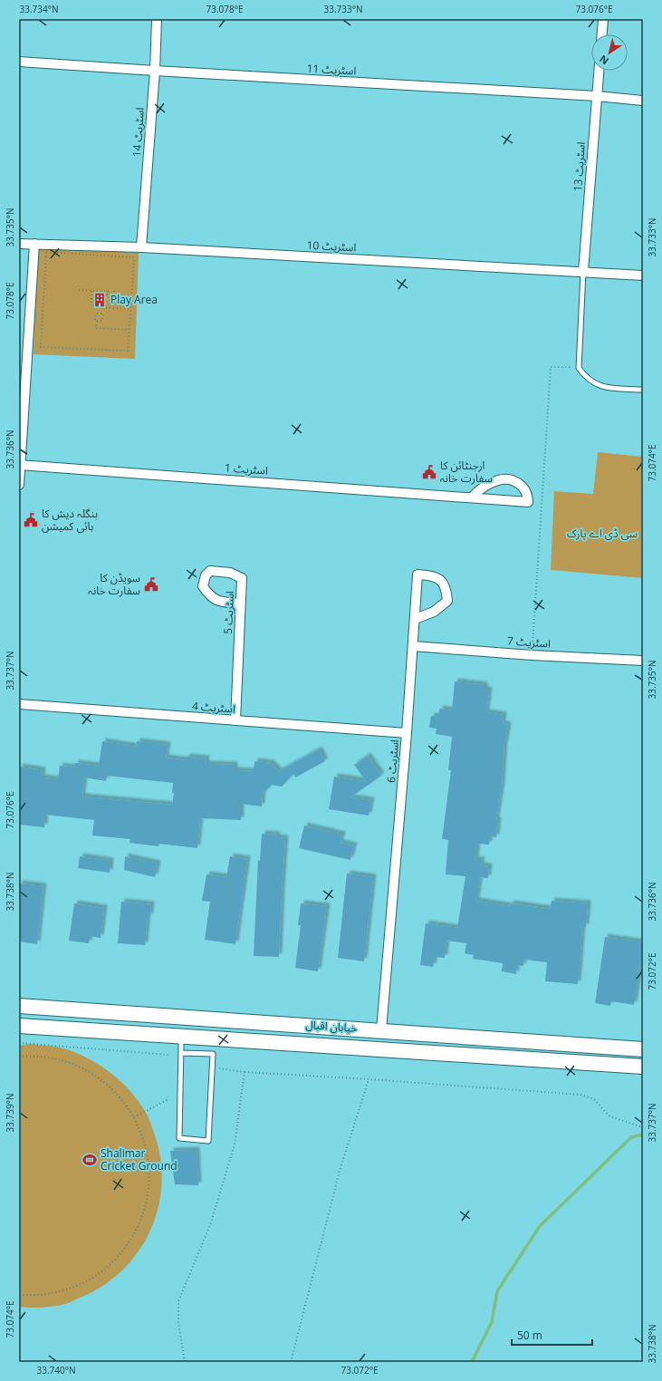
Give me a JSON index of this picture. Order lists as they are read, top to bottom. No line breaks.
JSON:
{"streets":{"main road":["خیابان اقبال"],"street":["اسٹریٹ 11","اسٹریٹ 14","اسٹریٹ 13","اسٹریٹ 10","اسٹریٹ 1","اسٹریٹ 5","اسٹریٹ 7","اسٹریٹ 4","اسٹریٹ 6"]},"crossings":[["اسٹریٹ 11","اسٹریٹ 14"],["اسٹریٹ 11","اسٹریٹ 13"],["اسٹریٹ 14","اسٹریٹ 10"],["اسٹریٹ 13","اسٹریٹ 10"],["اسٹریٹ 5","اسٹریٹ 4"],["اسٹریٹ 7","اسٹریٹ 6"],["اسٹریٹ 4","اسٹریٹ 6"],["اسٹریٹ 6","خیابان اقبال"]],"parks":["سی ڈی اے پارک"],"places":{"building":["Play Area"],"public building":["ارجنٹائن کا سفارت خانہ","بنگلہ دیش کا ہائی کمیشن","سویڈن کا سفارت خانہ"],"sports":["Shalimar Cricket Ground"]},"scale_bar":"50 m","north":"bottom left","coordinates":["33.734°N","73.078°E","33.733°N","73.076°E","33.735°N","33.736°N","73.074°E","33.737°N","33.738°N","73.072°E","33.739°N","33.740°N"]}
